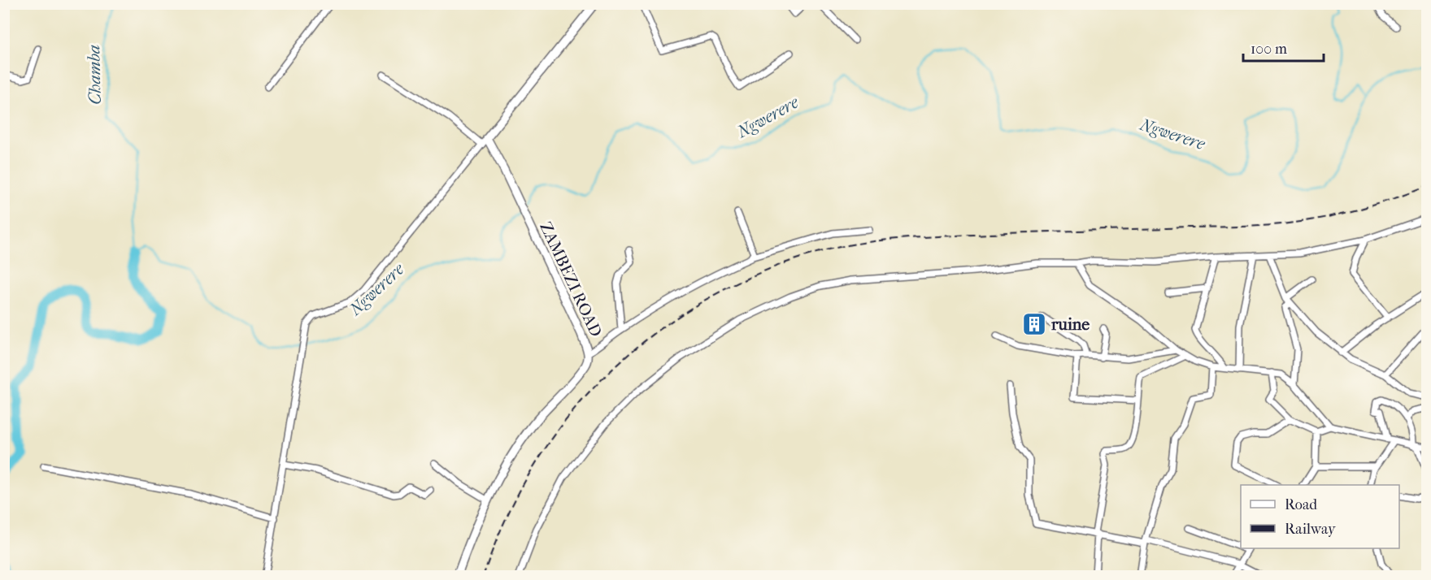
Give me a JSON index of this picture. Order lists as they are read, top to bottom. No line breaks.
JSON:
{"streets":{"main road":["ZAMBEZI ROAD"]},"water":["Chamba","Ngwerere"],"places":{"building":["ruine"]},"legend":["Road","Railway"],"scale_bar":"100 m"}
